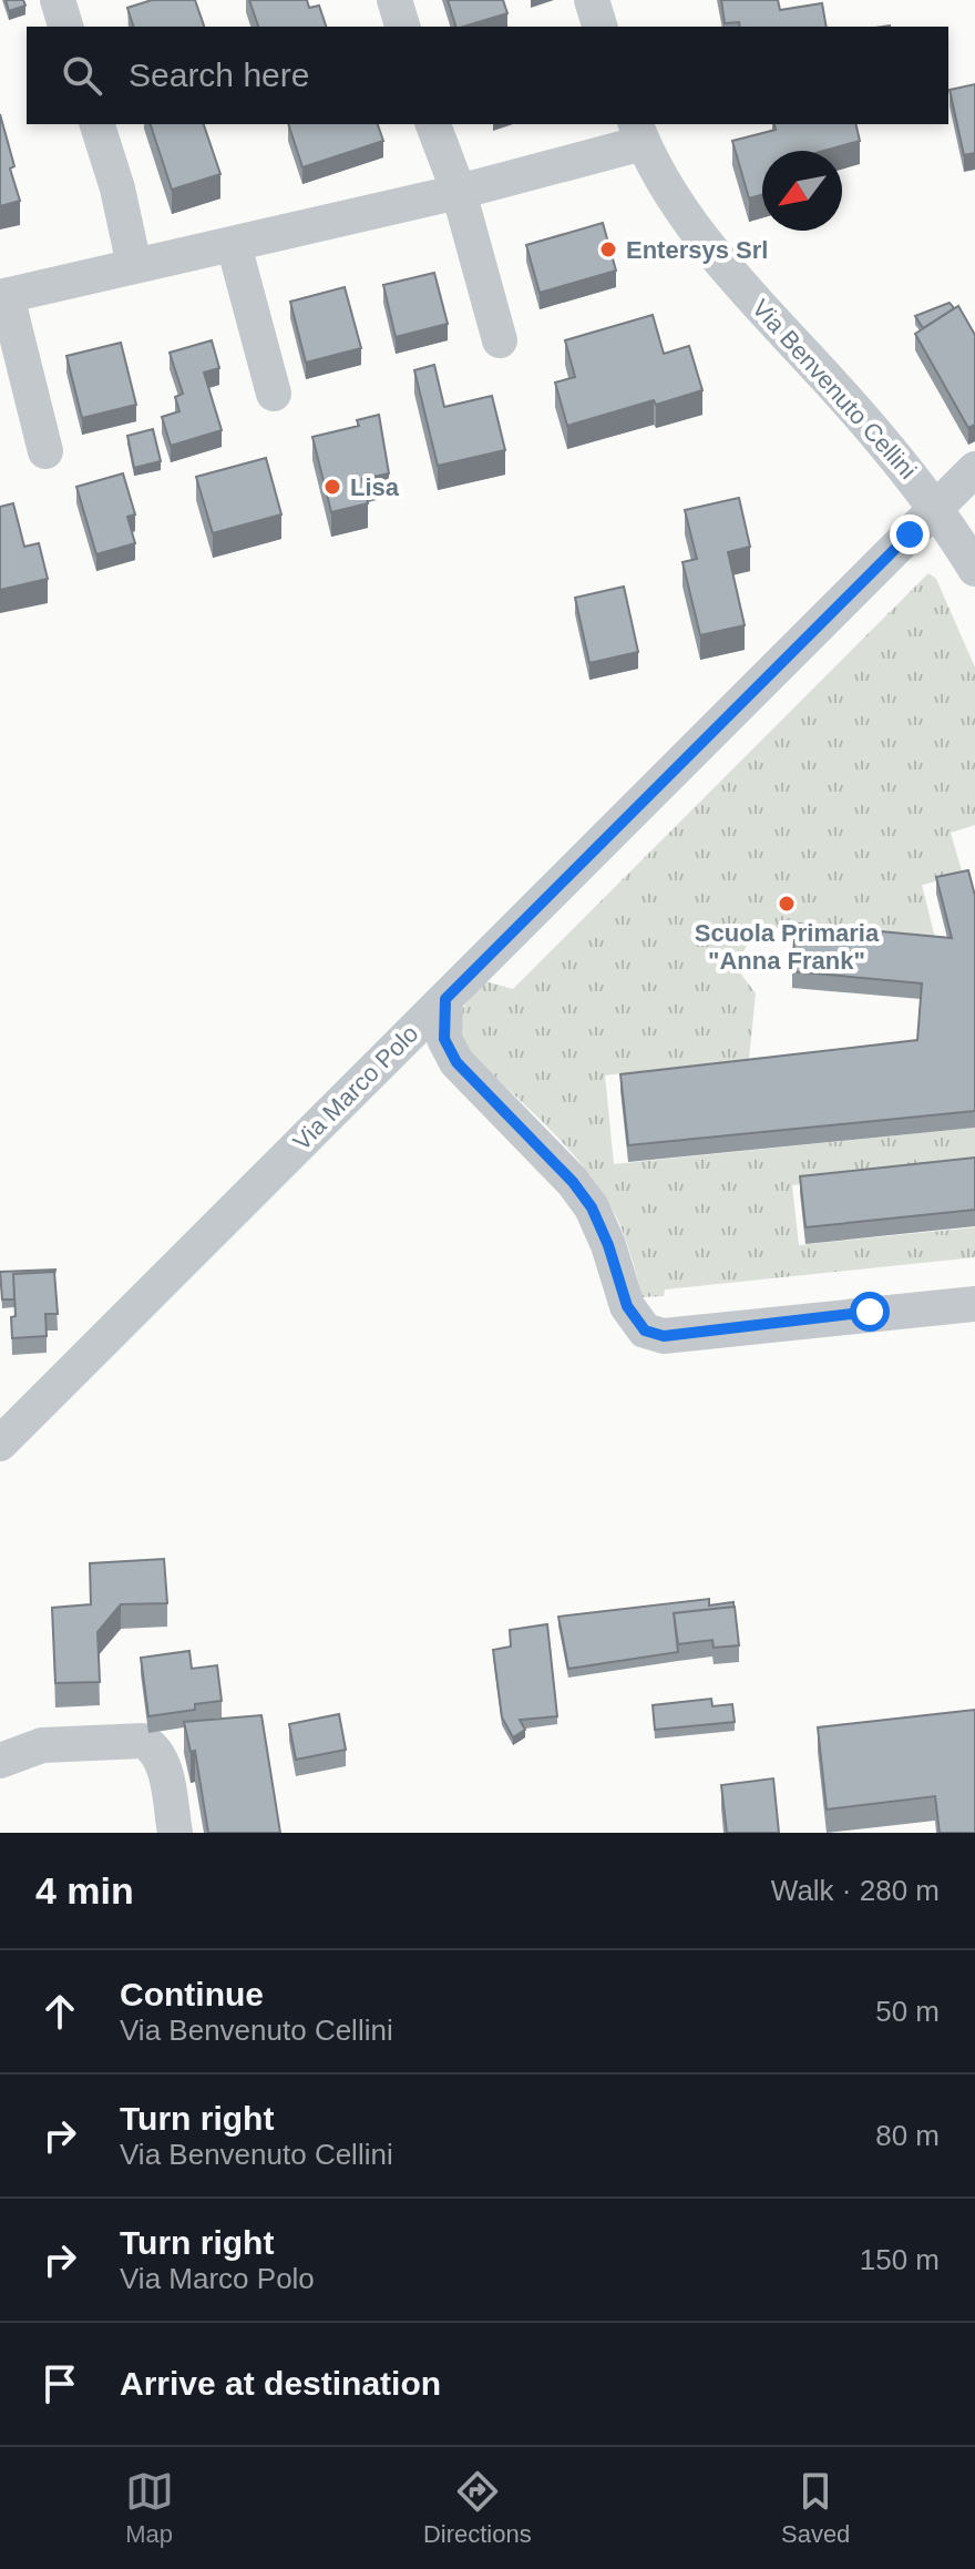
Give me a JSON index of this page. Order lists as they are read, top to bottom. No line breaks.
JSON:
{"streets":{"street":["Via Benvenuto Cellini","Via Marco Polo"]},"crossings":[["Via Benvenuto Cellini","Via Marco Polo"]],"places":["Entersys Srl","Lisa","Scuola Primaria \"Anna Frank\""],"north":"bottom left","page":{"search":"Search here","heading":["4 min","Walk · 280 m"],"list":[["Continue","Via Benvenuto Cellini","50 m"],["Turn right","Via Benvenuto Cellini","80 m"],["Turn right","Via Marco Polo","150 m"],"Arrive at destination"],"nav":["Map","Directions","Saved"]}}
